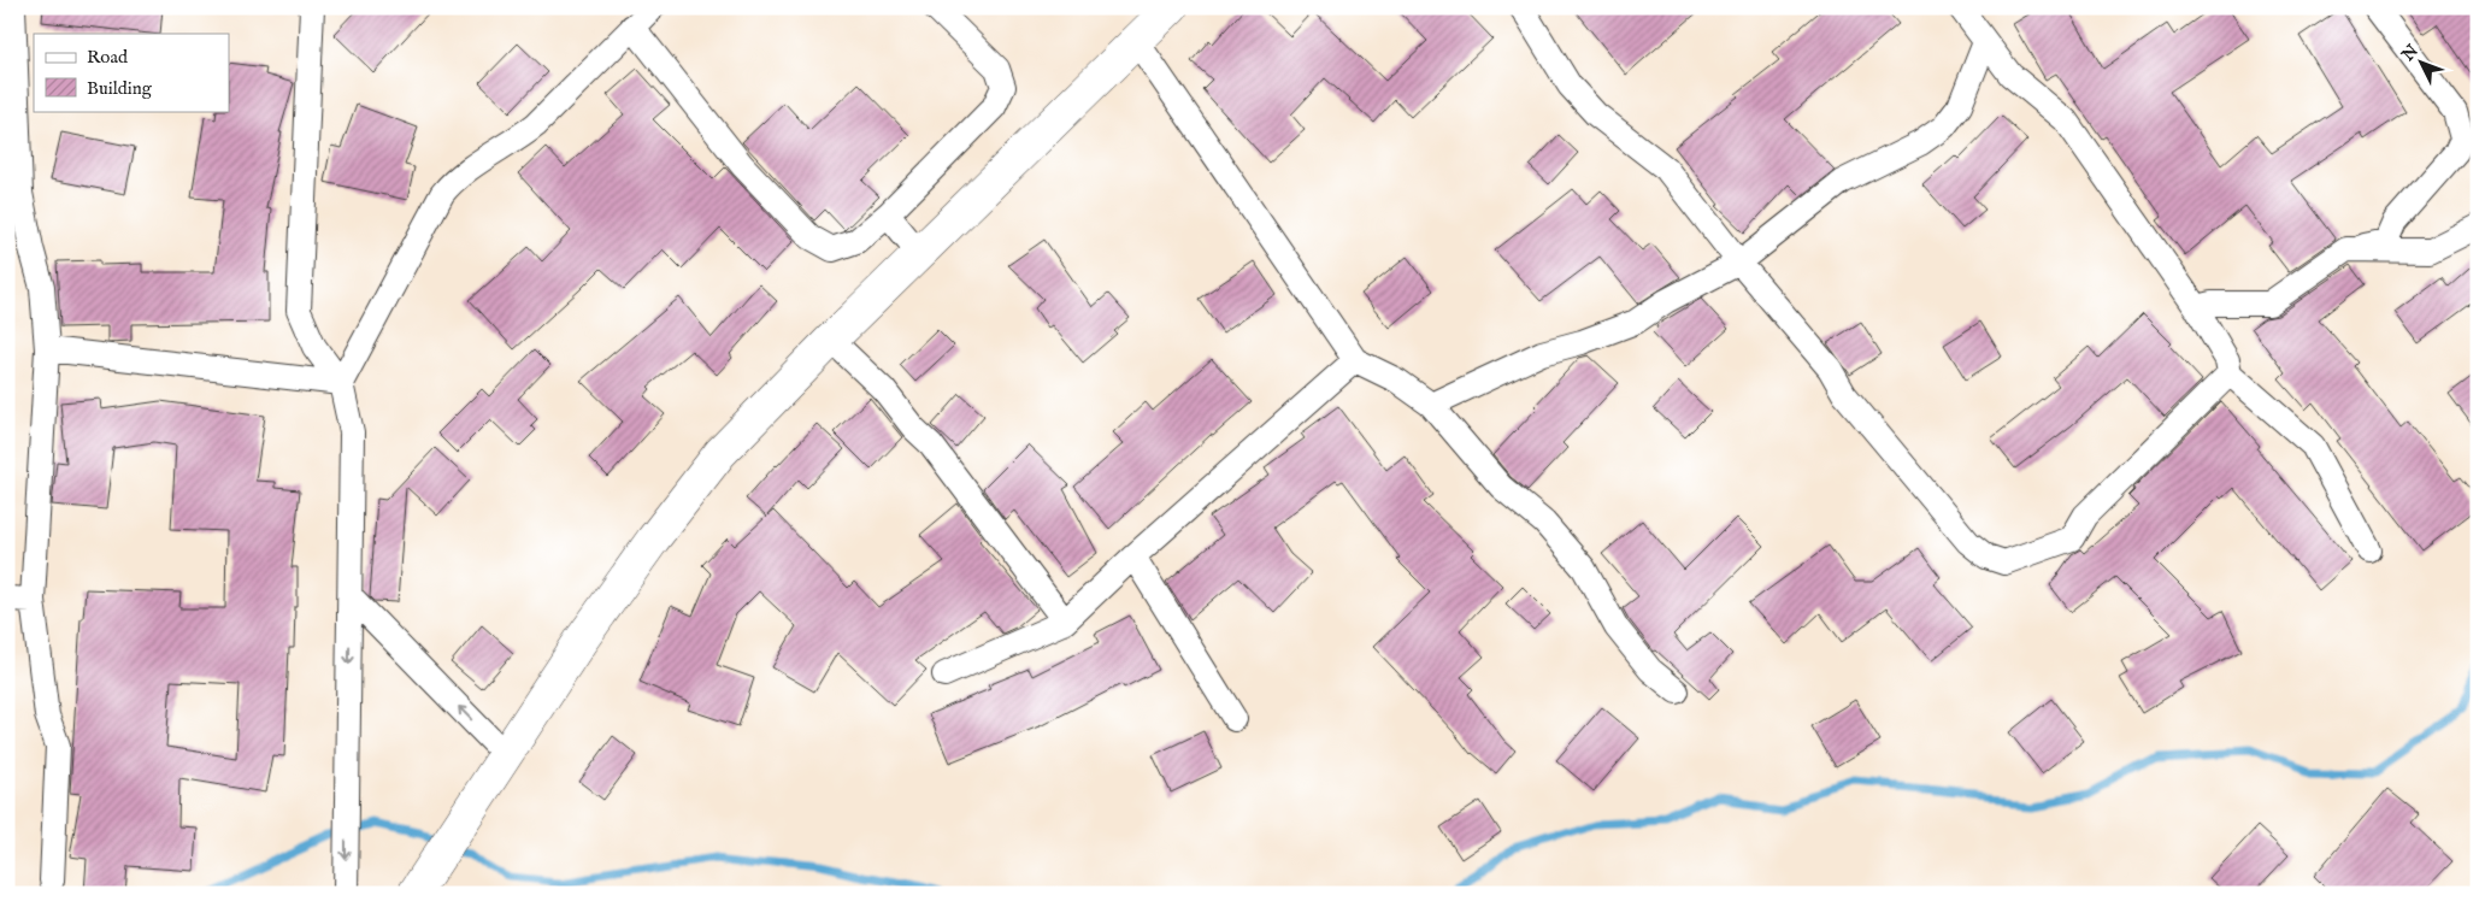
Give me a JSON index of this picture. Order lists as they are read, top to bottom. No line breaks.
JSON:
{"legend":["Road","Building"],"north":"top left"}
